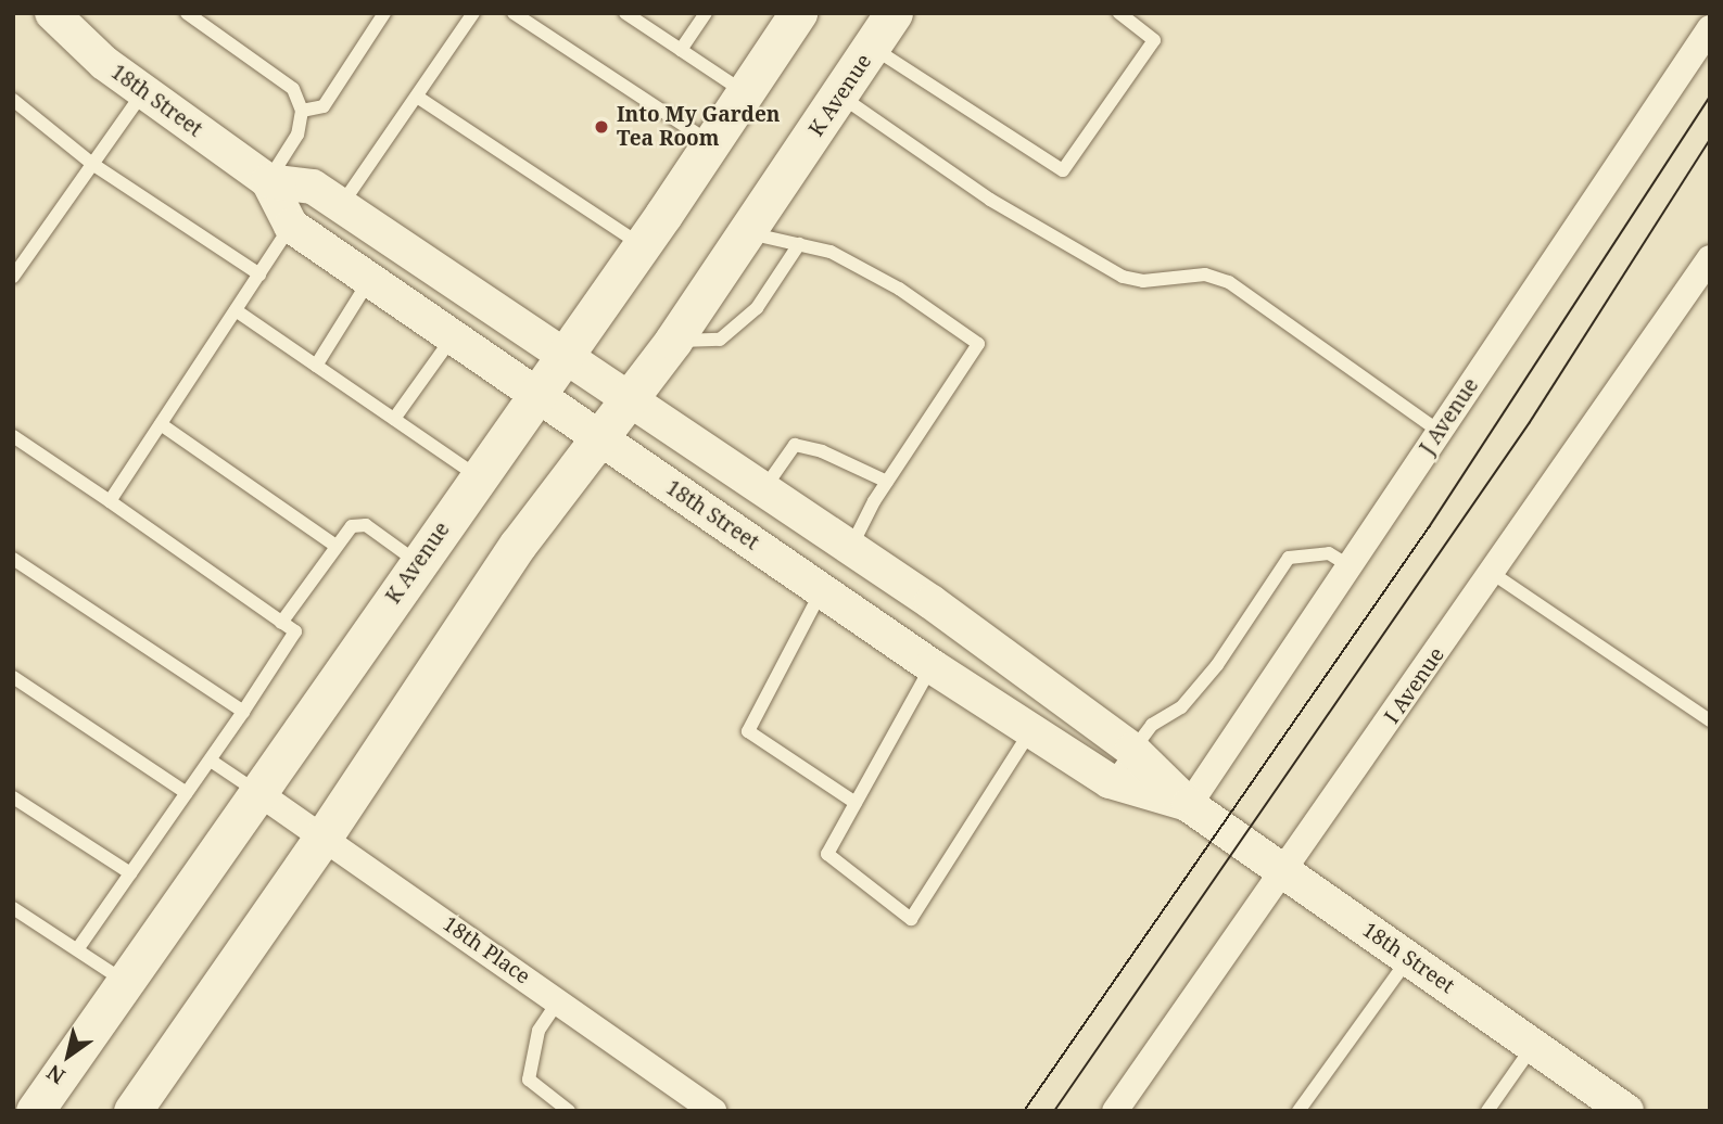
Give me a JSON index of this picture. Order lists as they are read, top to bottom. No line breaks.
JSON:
{"streets":{"main road":["K Avenue"],"street":["18th Street","J Avenue","I Avenue","18th Place"]},"crossings":[["K Avenue","18th Street"],["K Avenue","18th Place"],["18th Street","J Avenue"],["18th Street","I Avenue"]],"places":["Into My Garden Tea Room"],"north":"bottom left"}
